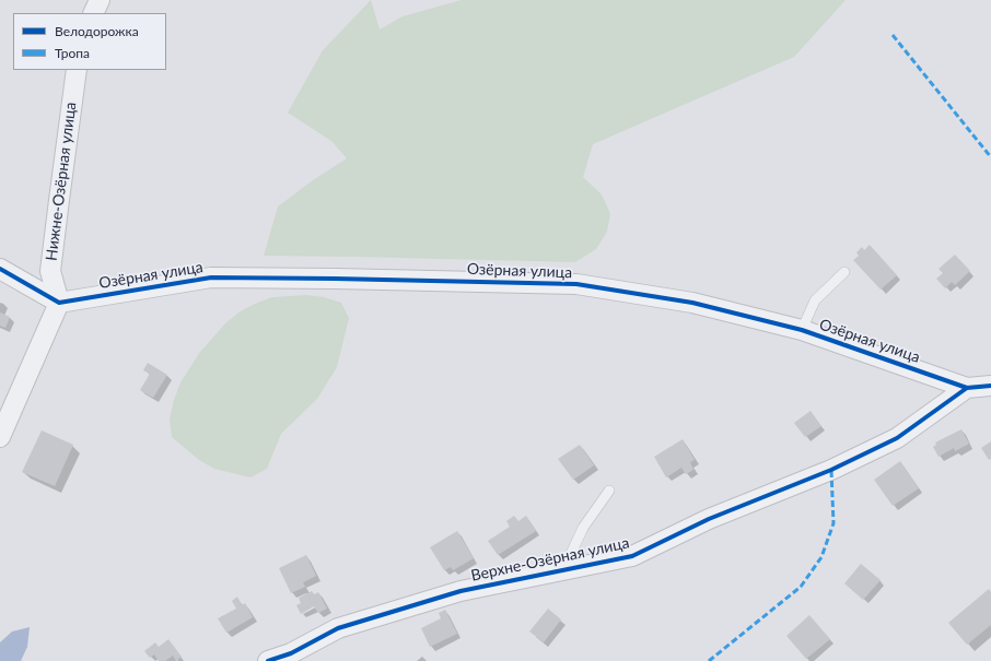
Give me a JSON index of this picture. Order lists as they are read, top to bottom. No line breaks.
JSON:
{"streets":{"street":["Нижне-Озёрная улица","Озёрная улица","Верхне-Озёрная улица"]},"crossings":[["Нижне-Озёрная улица","Озёрная улица"],["Озёрная улица","Верхне-Озёрная улица"]],"legend":["Велодорожка","Тропа"]}
